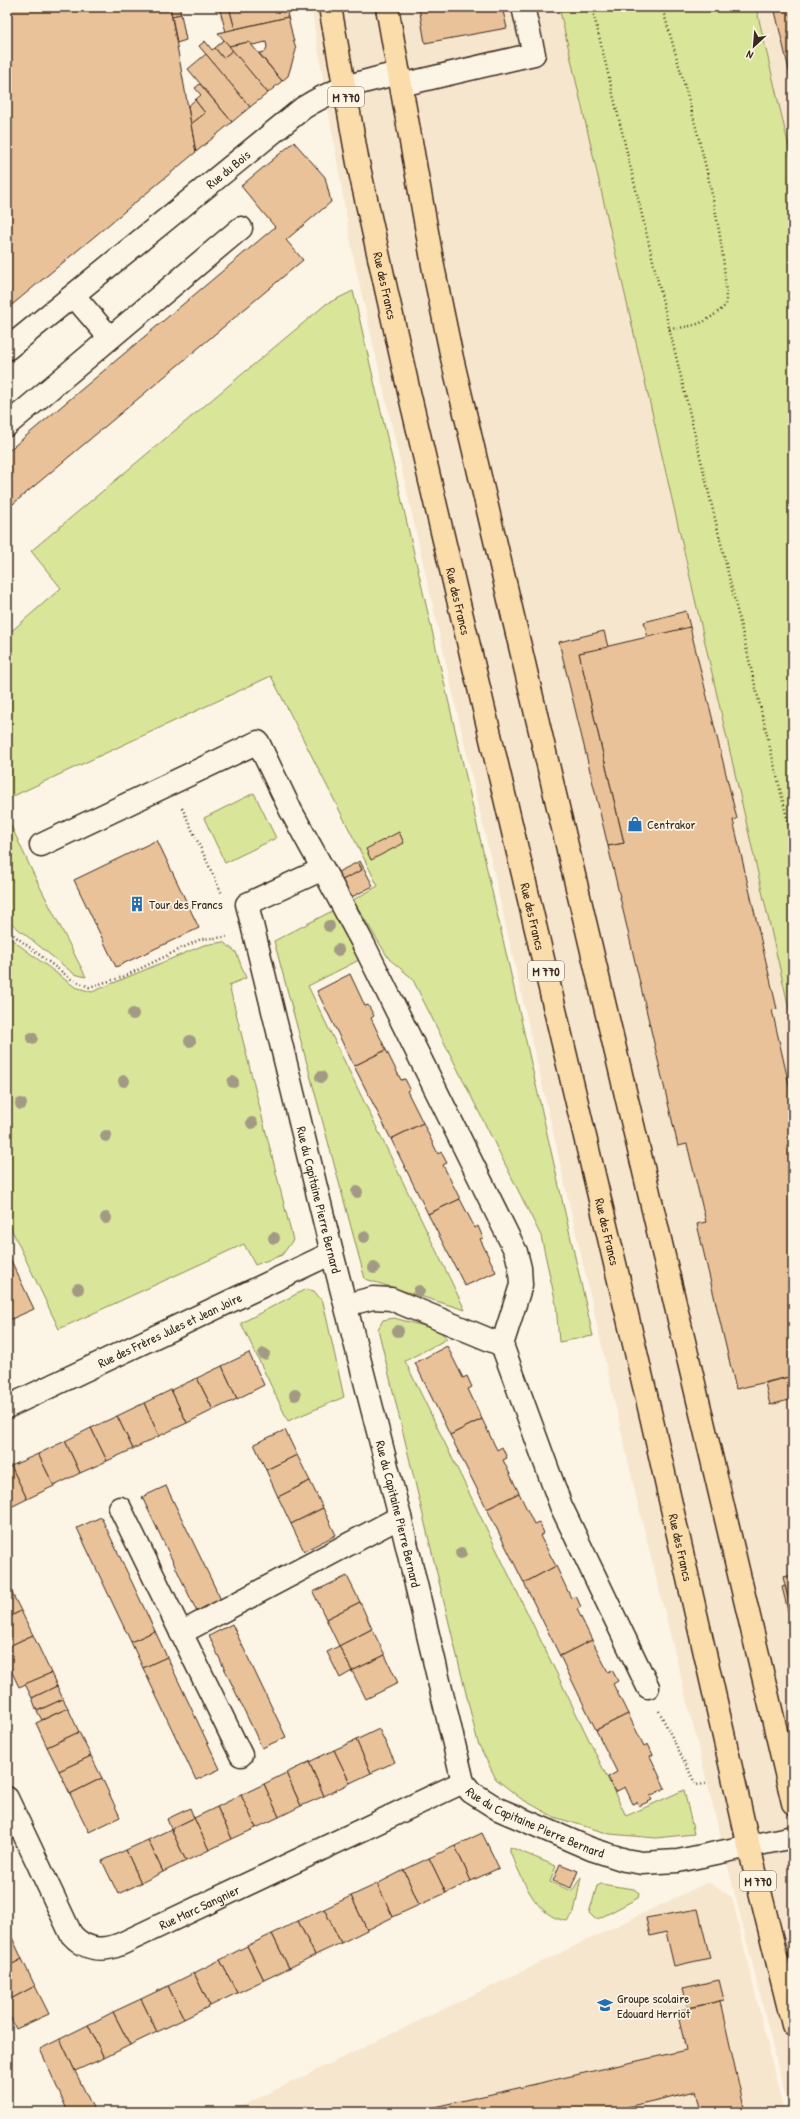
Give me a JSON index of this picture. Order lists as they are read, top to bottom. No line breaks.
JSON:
{"streets":{"main road":["M 770","Rue des Francs"],"street":["Rue du Bois","Rue du Capitaine Pierre Bernard","Rue des Frères Jules et Jean Joire","Rue Marc Sangnier"]},"crossings":[["M 770","Rue des Francs"],["M 770","Rue du Capitaine Pierre Bernard"],["Rue du Bois","Rue des Francs"],["Rue des Francs","Rue du Capitaine Pierre Bernard"],["Rue du Capitaine Pierre Bernard","Rue des Frères Jules et Jean Joire"],["Rue du Capitaine Pierre Bernard","Rue Marc Sangnier"]],"places":{"shop":["Centrakor"],"building":["Tour des Francs"],"school or university":["Groupe scolaire Edouard Herriot"]},"north":"bottom left"}
